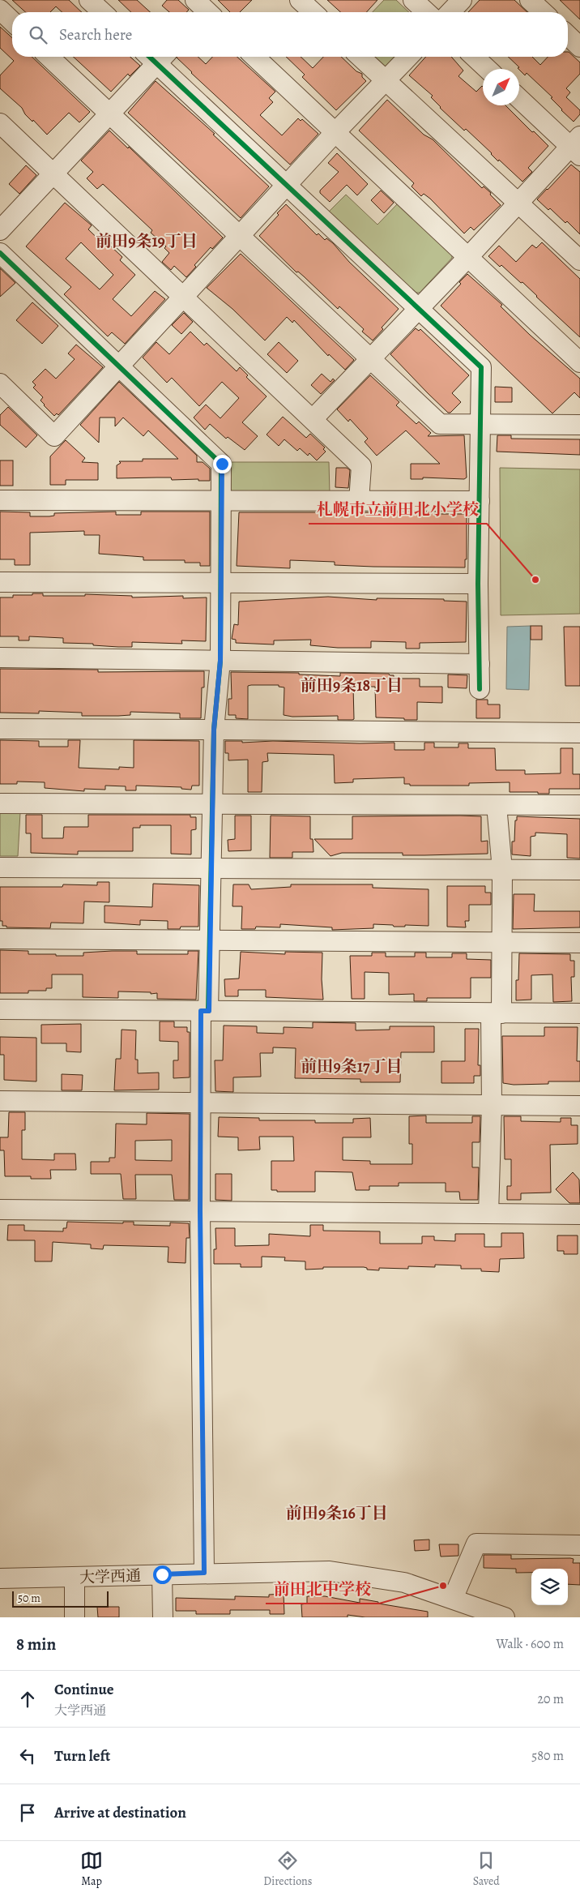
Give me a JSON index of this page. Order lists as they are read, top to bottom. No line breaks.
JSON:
{"streets":{"street":["大学西通"]},"districts":["前田9条19丁目","前田9条18丁目","前田9条17丁目","前田9条16丁目"],"places":["札幌市立前田北小学校","前田北中学校"],"scale_bar":"50 m","north":"top right","page":{"search":"Search here","scale":"50 m","heading":["8 min","Walk · 600 m"],"list":[["Continue","大学西通","20 m"],["Turn left","580 m"],"Arrive at destination"],"nav":["Map","Directions","Saved"]}}
